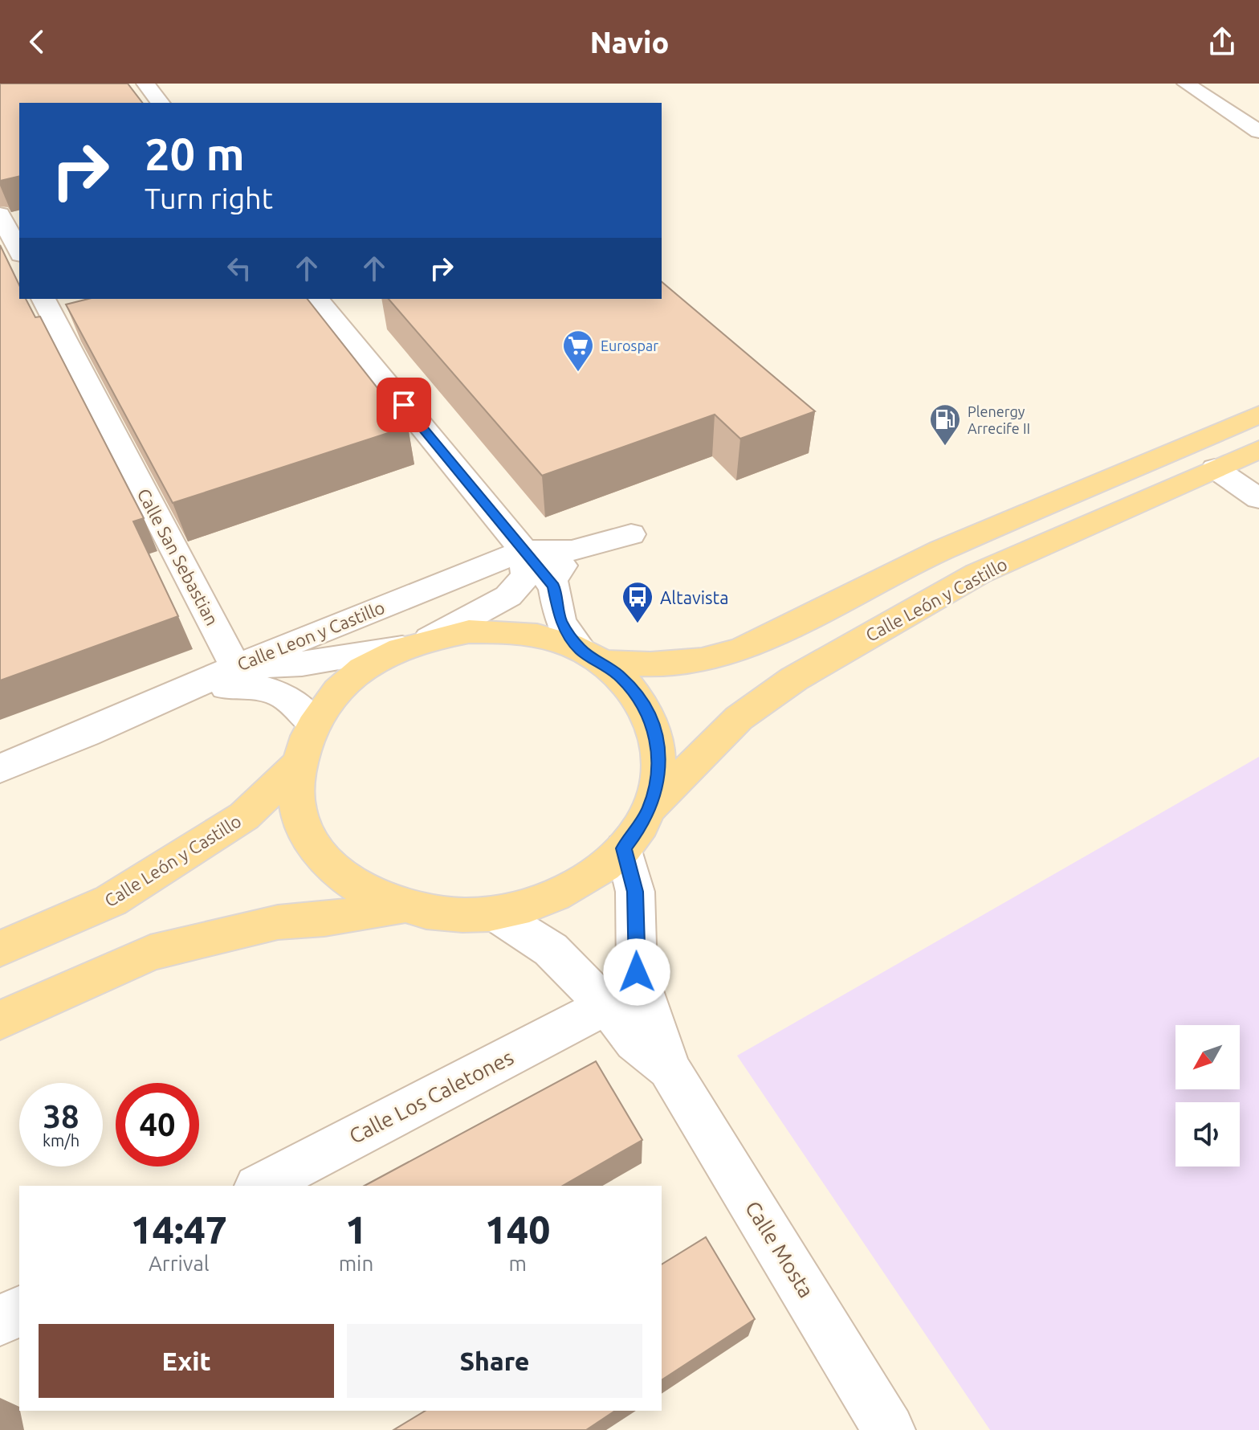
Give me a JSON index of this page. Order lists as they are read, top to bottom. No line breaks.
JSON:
{"streets":{"main road":["Calle León y Castillo"],"street":["Calle San Sebastian","Calle Leon y Castillo","Calle Los Caletones","Calle Mosta"]},"crossings":[["Calle San Sebastian","Calle Leon y Castillo"],["Calle Los Caletones","Calle Mosta"]],"places":{"supermarket":["Eurospar"],"fuel station":["Plenergy Arrecife II"],"bus stop":["Altavista"]},"north":"bottom left","page":{"header":"Navio","turn":["20 m","Turn right"],"speed":"38 km/h","limit":"40","eta":["14:47","Arrival","1","min","140","m"],"buttons":["Exit","Share"]}}
